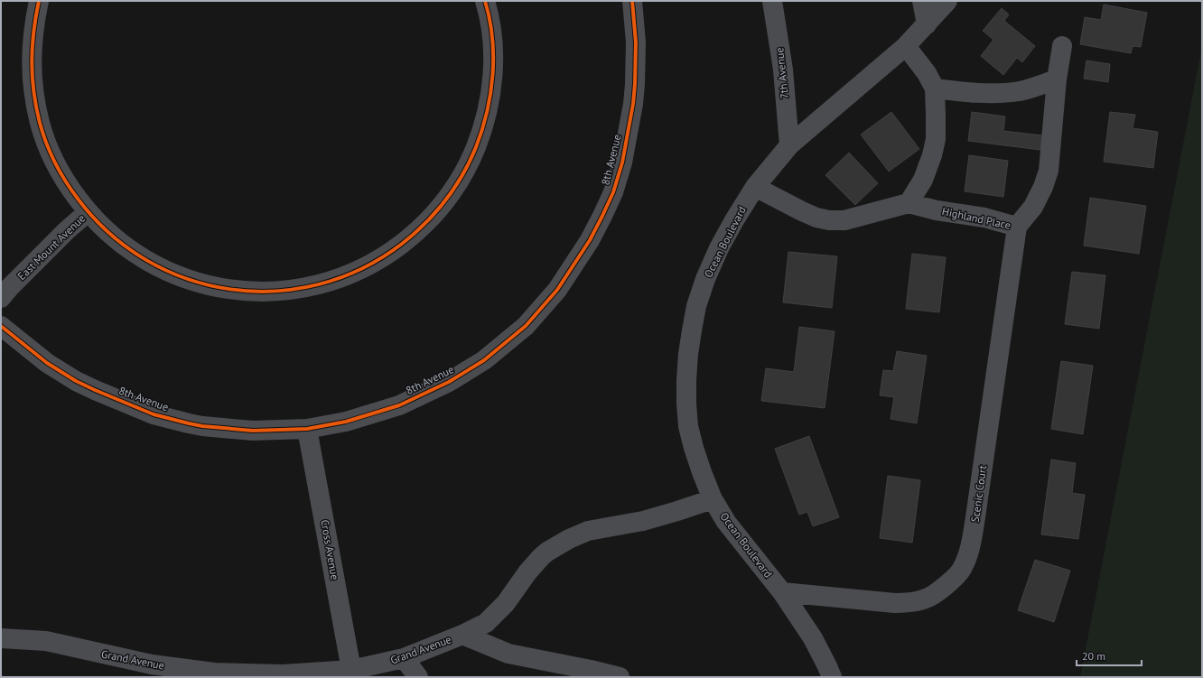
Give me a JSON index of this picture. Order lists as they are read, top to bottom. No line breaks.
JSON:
{"streets":{"street":["7th Avenue","8th Avenue","Highland Place","Ocean Boulevard","East Mount Avenue","Scenic Court","Cross Avenue","Grand Avenue"]},"crossings":[["7th Avenue","Ocean Boulevard"],["8th Avenue","Cross Avenue"],["Highland Place","Ocean Boulevard"],["Highland Place","Scenic Court"],["Ocean Boulevard","Scenic Court"],["Ocean Boulevard","Grand Avenue"],["Cross Avenue","Grand Avenue"]],"scale_bar":"20 m"}
